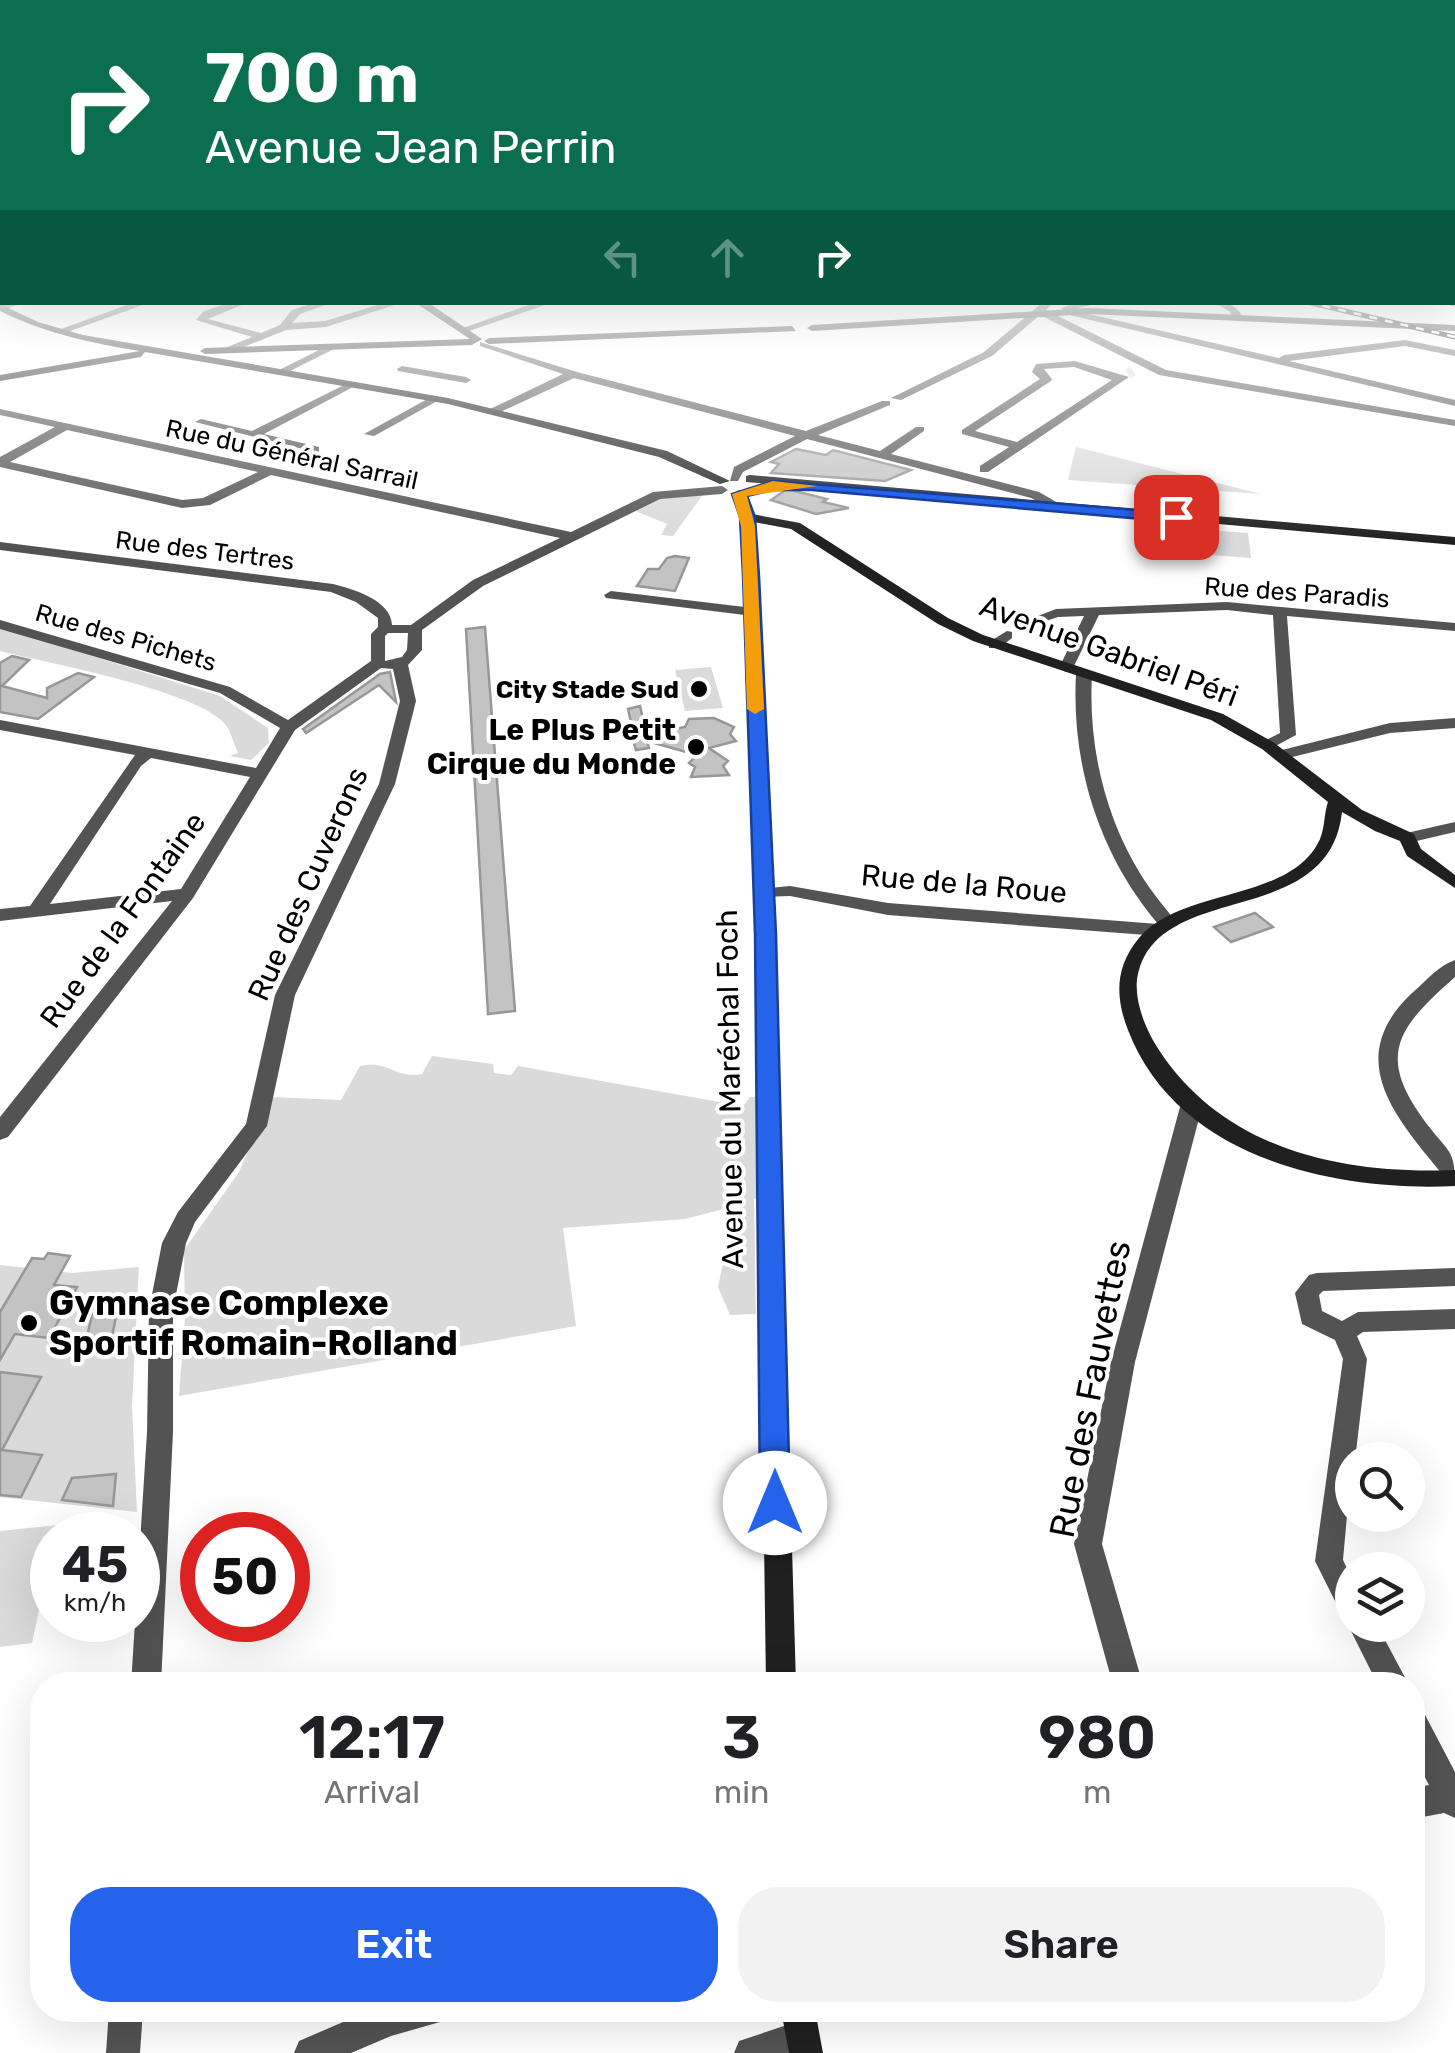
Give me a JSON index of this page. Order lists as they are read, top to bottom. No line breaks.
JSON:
{"streets":{"street":["Rue du Général Sarrail","Rue des Tertres","Rue des Paradis","Rue des Pichets","Avenue Gabriel Péri","Rue des Cuverons","Rue de la Roue","Rue de la Fontaine","Avenue du Maréchal Foch","Rue des Fauvettes"]},"crossings":[["Rue des Tertres","Rue des Cuverons"],["Rue des Tertres","Rue de la Fontaine"],["Rue des Paradis","Avenue Gabriel Péri"],["Rue des Pichets","Rue de la Fontaine"],["Avenue Gabriel Péri","Avenue du Maréchal Foch"],["Rue des Cuverons","Rue de la Fontaine"],["Rue de la Roue","Avenue du Maréchal Foch"]],"places":["City Stade Sud","Le Plus Petit Cirque du Monde","Gymnase Complexe Sportif Romain-Rolland"],"page":{"turn":["700 m","Avenue Jean Perrin"],"speed":"45 km/h","limit":"50","eta":["12:17","Arrival","3","min","980","m"],"buttons":["Exit","Share"]}}
